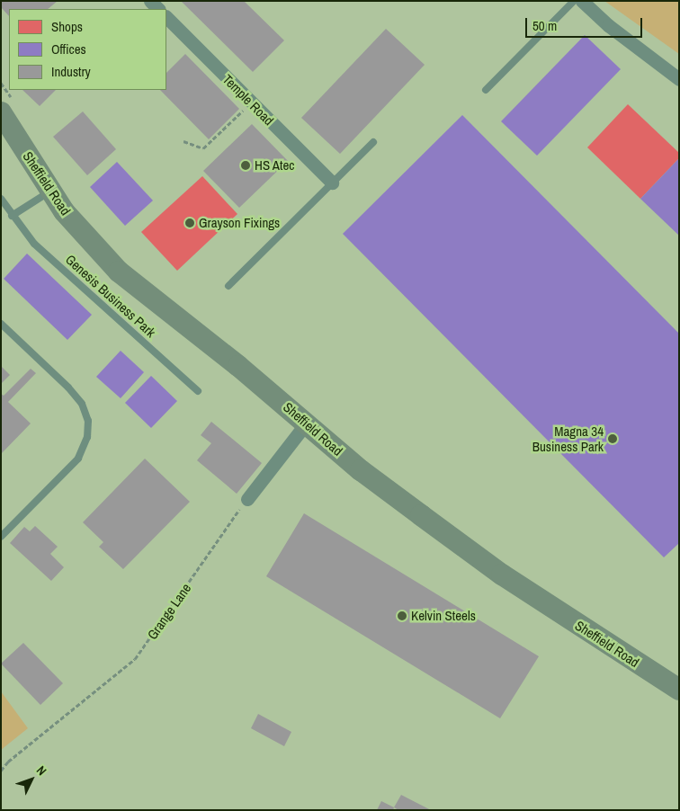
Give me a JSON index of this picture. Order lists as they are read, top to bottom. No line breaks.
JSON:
{"streets":{"main road":["Sheffield Road"],"street":["Temple Road"],"lane":["Genesis Business Park"],"path":["Grange Lane"]},"places":["HS Atec","Grayson Fixings","Magna 34 Business Park","Kelvin Steels"],"legend":["Shops","Offices","Industry"],"scale_bar":"50 m","north":"top right"}
